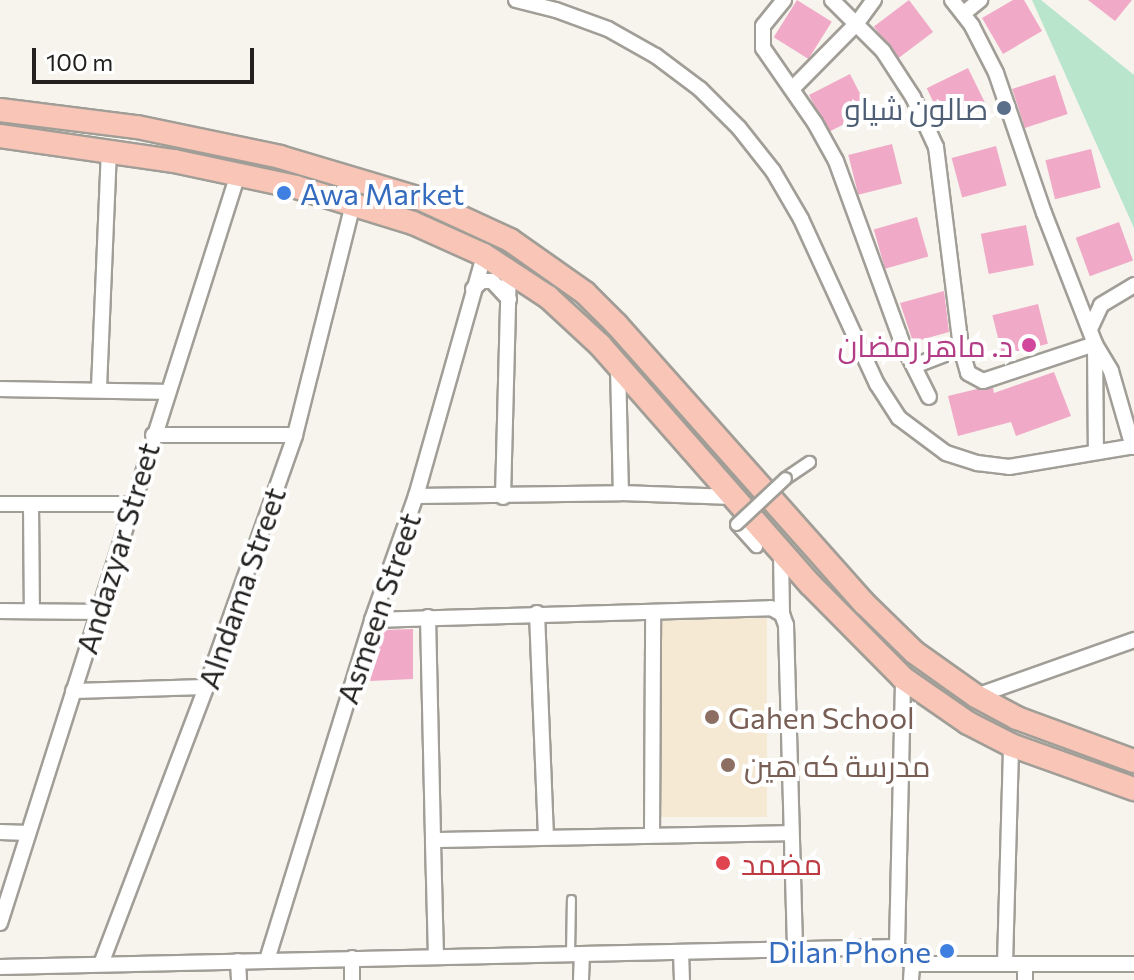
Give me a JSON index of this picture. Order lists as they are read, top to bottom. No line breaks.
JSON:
{"streets":{"street":["Andazyar Street","Alndama Street","Asmeen Street"]},"places":["صالون شياو","Awa Market","د. ماهر رمضان","Gahen School","مدرسة كه هين","مضمد","Dilan Phone"],"scale_bar":"100 m"}
